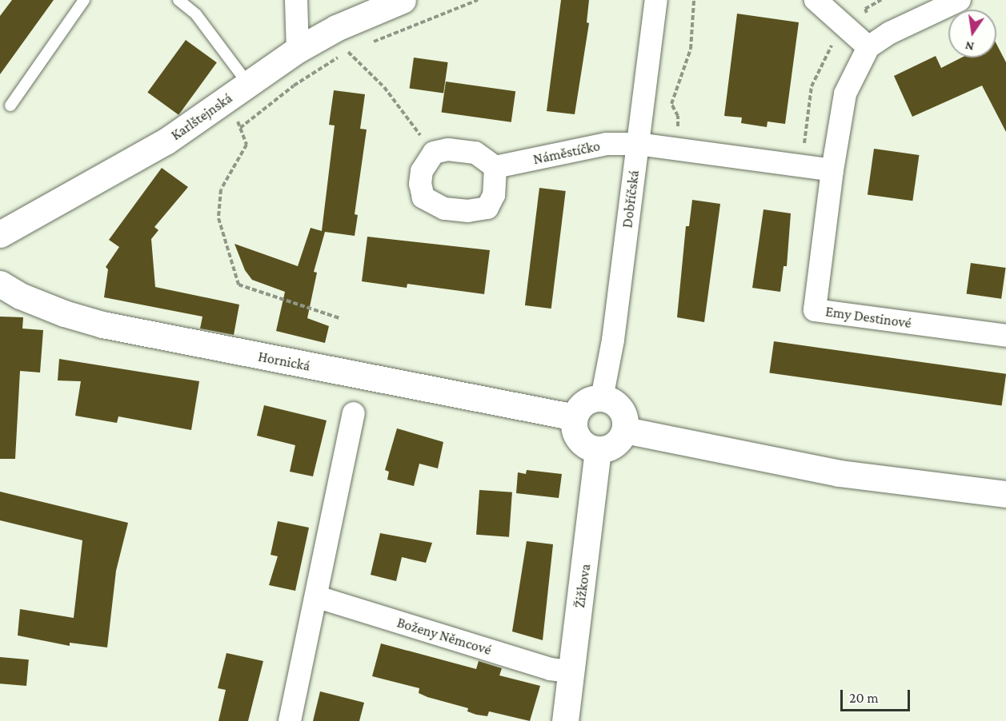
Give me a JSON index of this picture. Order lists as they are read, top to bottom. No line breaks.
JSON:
{"streets":{"street":["Karlštejnská","Náměstíčko","Dobříčská","Emy Destinové","Hornická","Žižkova","Boženy Němcové"]},"crossings":[["Náměstíčko","Dobříčská"],["Dobříčská","Hornická"],["Dobříčská","Žižkova"],["Hornická","Žižkova"],["Žižkova","Boženy Němcové"]],"scale_bar":"20 m","north":"bottom"}
